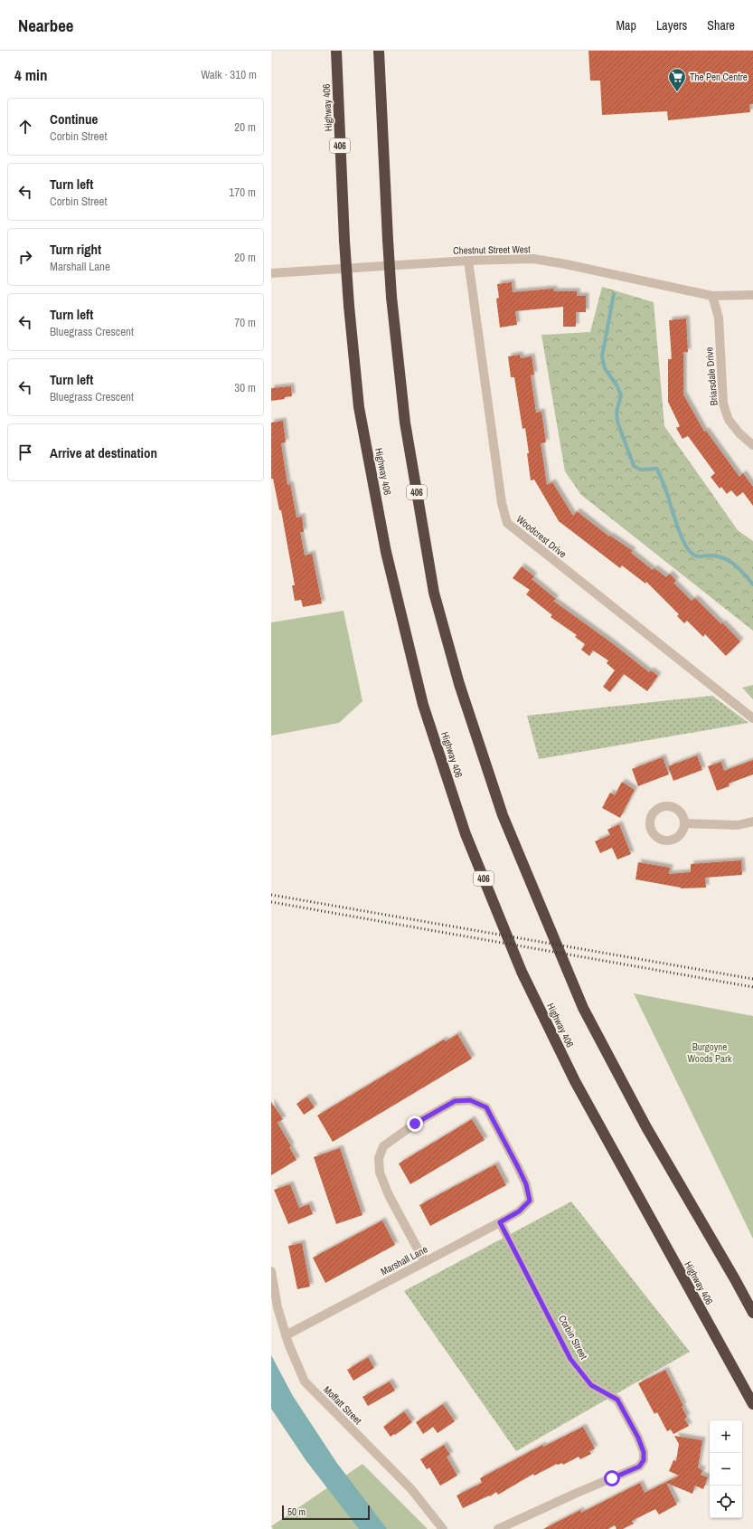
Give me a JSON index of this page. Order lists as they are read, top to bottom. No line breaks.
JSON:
{"streets":{"highway":["Highway 406","406"],"street":["Chestnut Street West","Briarsdale Drive","Woodcrest Drive","Marshall Lane","Corbin Street","Moffatt Street"]},"crossings":[["Chestnut Street West","Briarsdale Drive"],["Chestnut Street West","Woodcrest Drive"],["Marshall Lane","Corbin Street"],["Marshall Lane","Moffatt Street"]],"parks":["Burgoyne Woods Park"],"places":{"supermarket":["The Pen Centre"]},"scale_bar":"50 m","page":{"header":"Nearbee","nav":["Map","Layers","Share"],"heading":["4 min","Walk · 310 m"],"list":[["Continue","Corbin Street","20 m"],["Turn left","Corbin Street","170 m"],["Turn right","Marshall Lane","20 m"],["Turn left","Bluegrass Crescent","70 m"],["Turn left","Bluegrass Crescent","30 m"],"Arrive at destination"],"map_buttons":["+","−"],"scale":"50 m"}}
